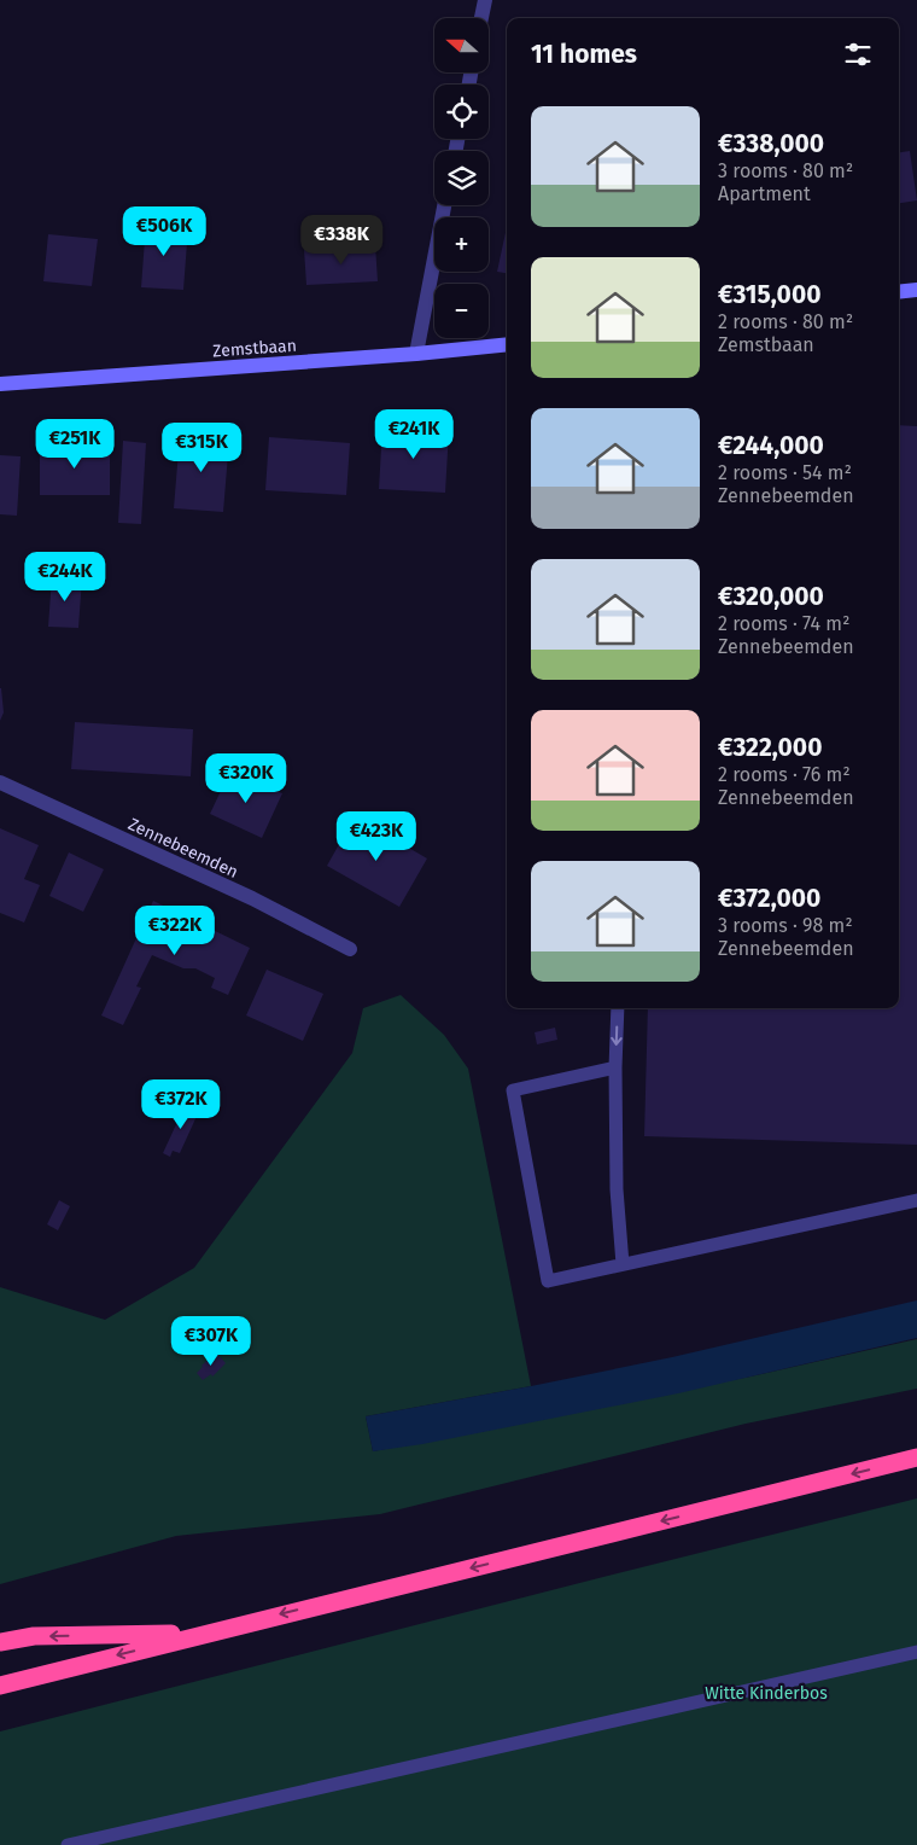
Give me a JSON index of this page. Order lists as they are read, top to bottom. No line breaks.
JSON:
{"streets":{"street":["Zemstbaan","Zennebeemden"]},"parks":["Witte Kinderbos"],"north":"left","page":{"map_buttons":["+","−"],"heading":"11 homes","list":[{"name":"€338,000","note":"3 rooms · 80 m² · Apartment"},{"name":"€315,000","note":"2 rooms · 80 m² · Zemstbaan"},{"name":"€244,000","note":"2 rooms · 54 m² · Zennebeemden"},{"name":"€320,000","note":"2 rooms · 74 m² · Zennebeemden"},{"name":"€322,000","note":"2 rooms · 76 m² · Zennebeemden"},{"name":"€372,000","note":"3 rooms · 98 m² · Zennebeemden"}],"price":["€506K","€338K","€241K","€251K","€315K","€244K","€320K","€423K","€322K","€372K","€307K"]}}
